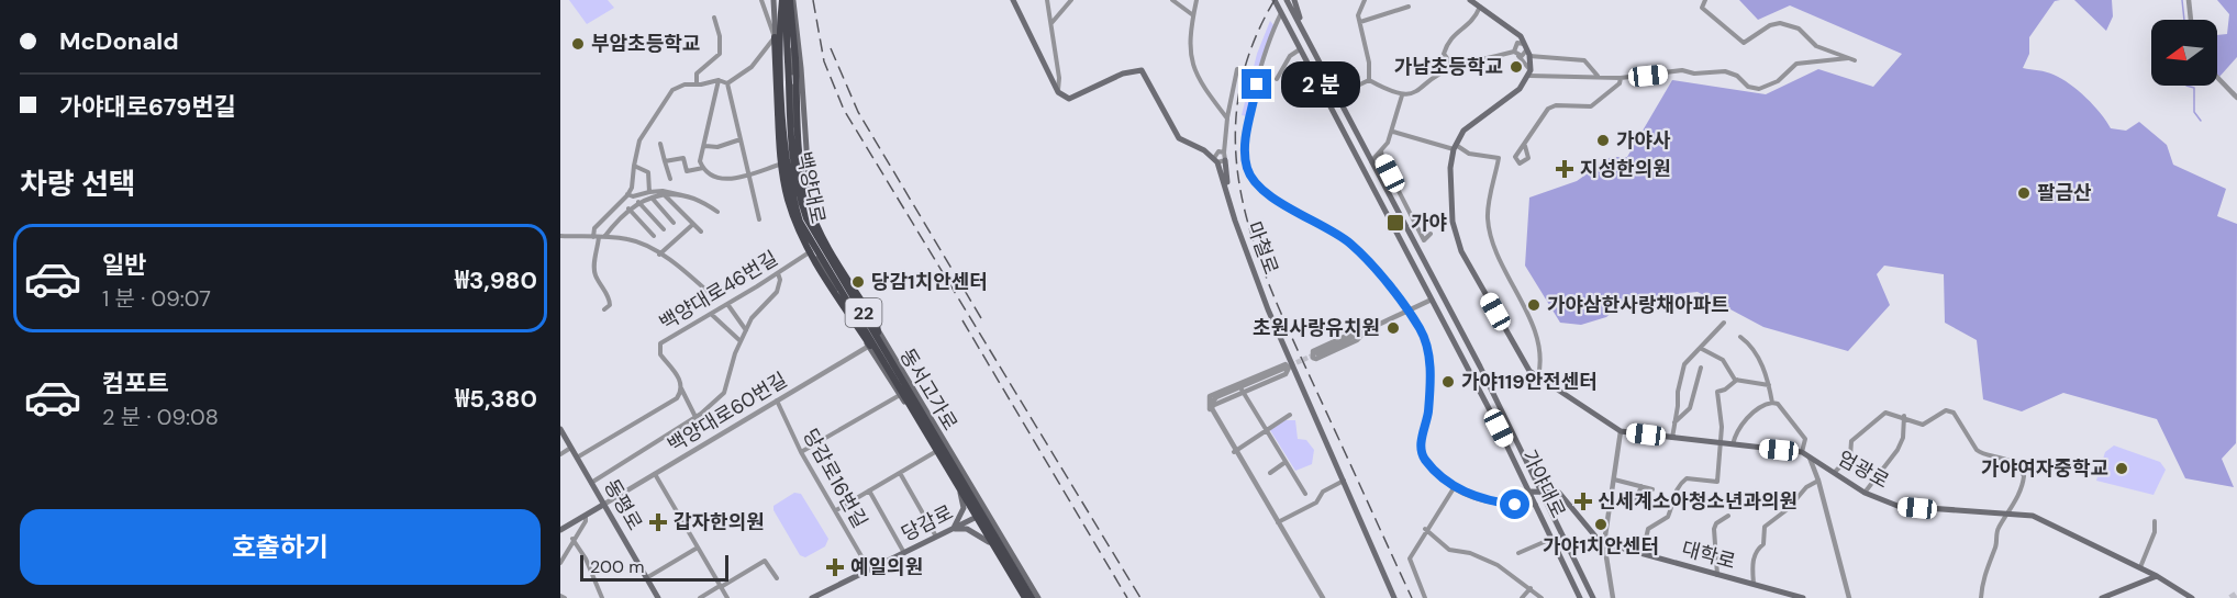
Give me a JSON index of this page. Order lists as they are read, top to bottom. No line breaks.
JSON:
{"streets":{"highway":["22","동서고가로"],"main road":["백양대로","마철로","엄광로","가야대로","동평로","당감로","대학로"],"street":["백양대로46번길","백양대로60번길","당감로16번길"]},"crossings":[["백양대로","백양대로46번길"],["백양대로","동서고가로"],["백양대로","백양대로60번길"],["백양대로","당감로"],["백양대로60번길","당감로16번길"],["백양대로60번길","동평로"],["당감로16번길","당감로"]],"places":{"other":["부암초등학교","가남초등학교","가야사","팔금산","당감1치안센터","가야삼한사랑채아파트","초원사랑유치원","가야119안전센터","가야여자중학교","가야1치안센터"],"health":["지성한의원","신세계소아청소년과의원","갑자한의원","예일의원"],"transit":["가야"]},"scale_bar":"200 m","north":"left","page":{"banner":["McDonald","가야대로679번길"],"bubble":"2 분","heading":"차량 선택","list":[{"name":"일반","note":"1 분 · 09:07","value":"₩3,980"},{"name":"컴포트","note":"2 분 · 09:08","value":"₩5,380"}],"buttons":"호출하기","scale":"200 m"}}
